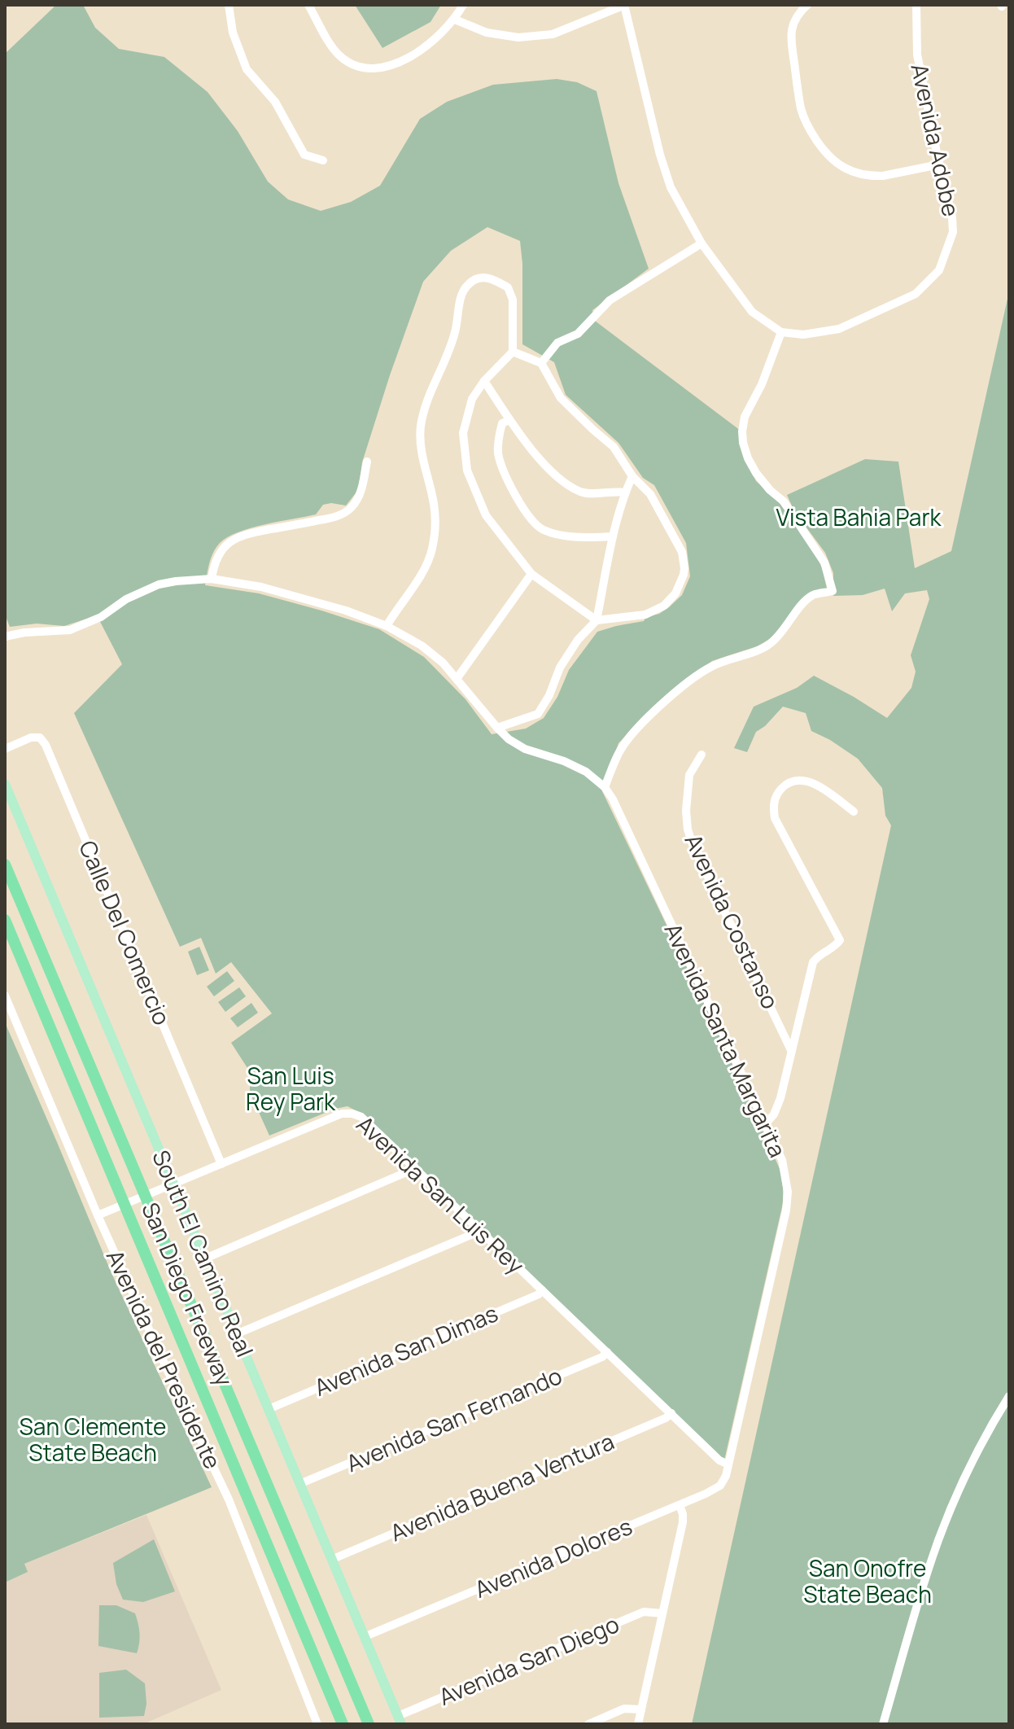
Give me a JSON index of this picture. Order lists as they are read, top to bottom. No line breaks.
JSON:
{"streets":{"highway":["San Diego Freeway"],"main road":["South El Camino Real"],"street":["Avenida Adobe","Avenida Costanso","Calle Del Comercio","Avenida Santa Margarita","Avenida San Luis Rey","Avenida San Dimas","Avenida del Presidente","Avenida San Fernando","Avenida Buena Ventura","Avenida Dolores","Avenida San Diego"]},"crossings":[["Calle Del Comercio","Avenida San Luis Rey"],["Avenida Santa Margarita","Avenida San Luis Rey"],["Avenida Santa Margarita","Avenida Dolores"],["Avenida San Luis Rey","South El Camino Real"],["Avenida San Luis Rey","Avenida San Dimas"],["Avenida San Luis Rey","Avenida del Presidente"],["Avenida San Luis Rey","Avenida San Fernando"],["Avenida San Luis Rey","Avenida Buena Ventura"],["Avenida San Luis Rey","Avenida Dolores"],["South El Camino Real","Avenida San Dimas"],["South El Camino Real","Avenida San Fernando"],["South El Camino Real","Avenida Buena Ventura"],["South El Camino Real","Avenida Dolores"],["South El Camino Real","Avenida San Diego"]],"parks":["Vista Bahia Park","San Luis Rey Park","San Clemente State Beach","San Onofre State Beach"]}
